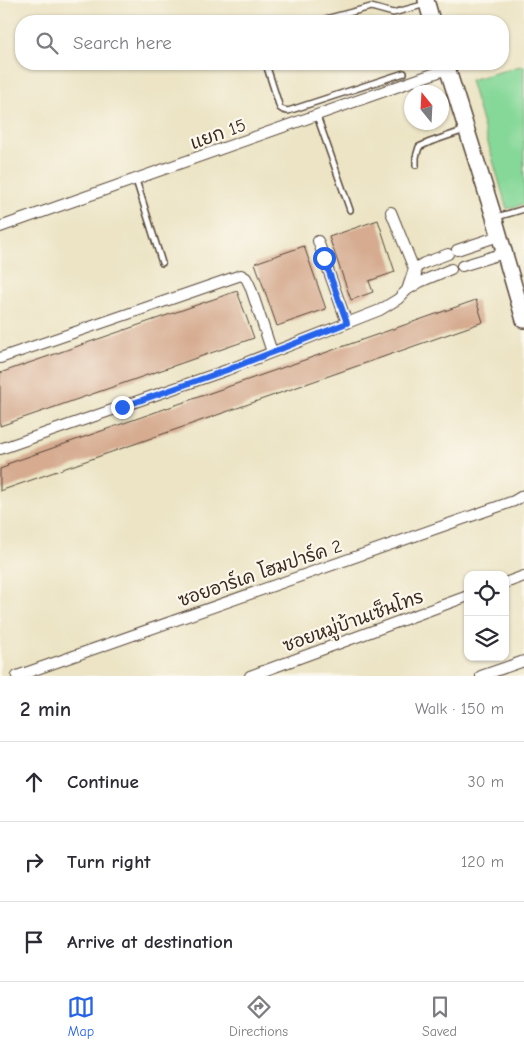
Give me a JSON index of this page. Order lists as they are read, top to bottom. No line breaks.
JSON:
{"streets":{"street":["แยก 15","ซอยอาร์เค โฮมปาร์ค 2","ซอยหมู่บ้านเซ็นโทร"]},"north":"top","page":{"search":"Search here","heading":["2 min","Walk · 150 m"],"list":[["Continue","30 m"],["Turn right","120 m"],"Arrive at destination"],"nav":["Map","Directions","Saved"]}}
